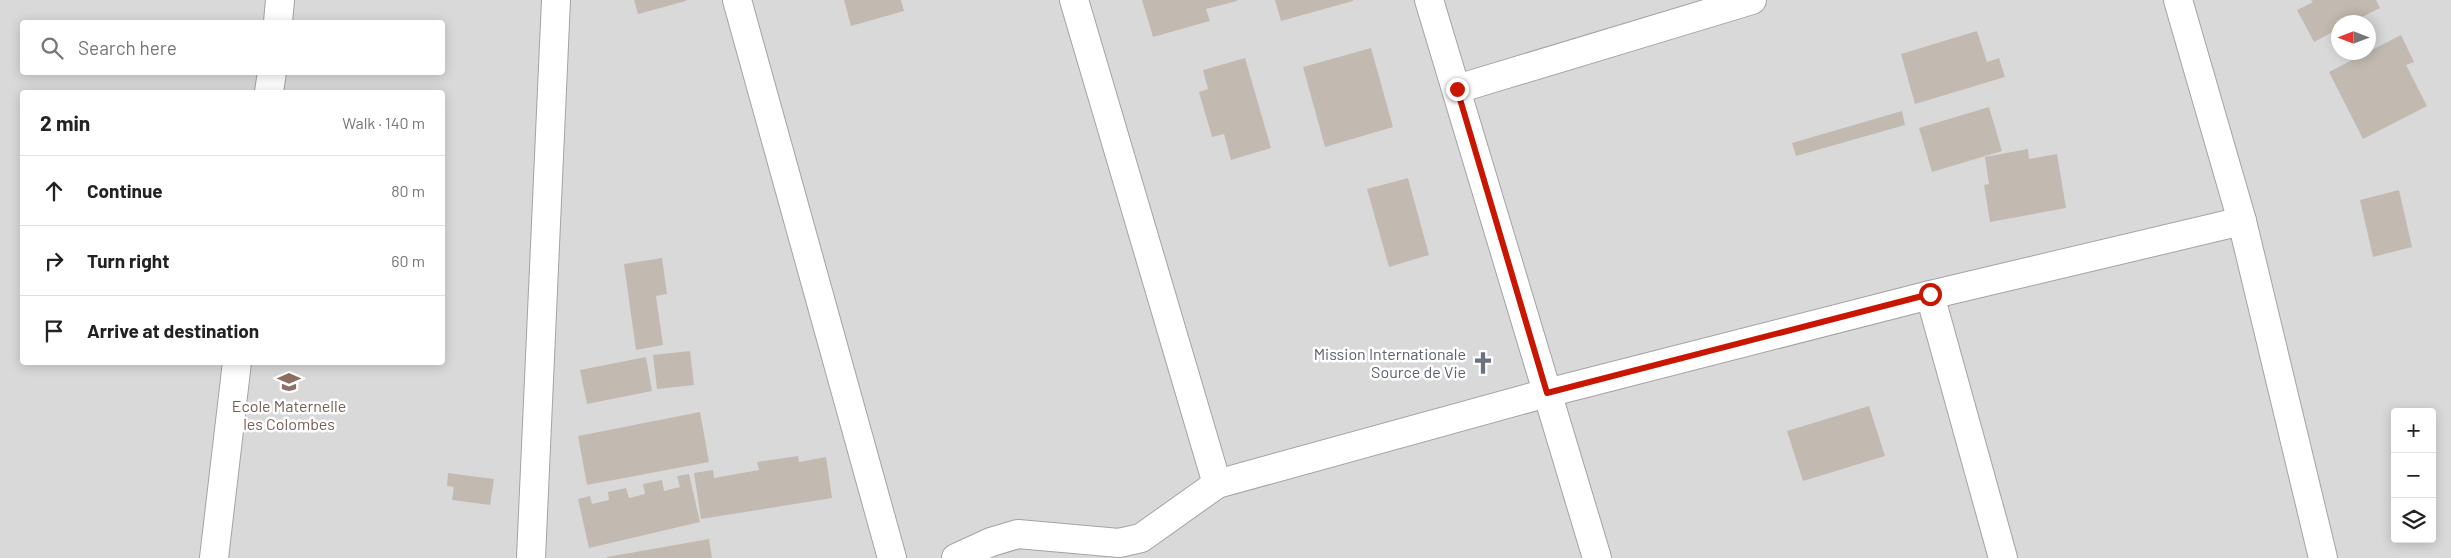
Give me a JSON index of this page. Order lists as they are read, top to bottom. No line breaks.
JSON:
{"places":{"church":["Mission Internationale Source de Vie"],"school or university":["Ecole Maternelle les Colombes"]},"north":"left","page":{"search":"Search here","heading":["2 min","Walk · 140 m"],"list":[["Continue","80 m"],["Turn right","60 m"],"Arrive at destination"],"map_buttons":["+","−"]}}
